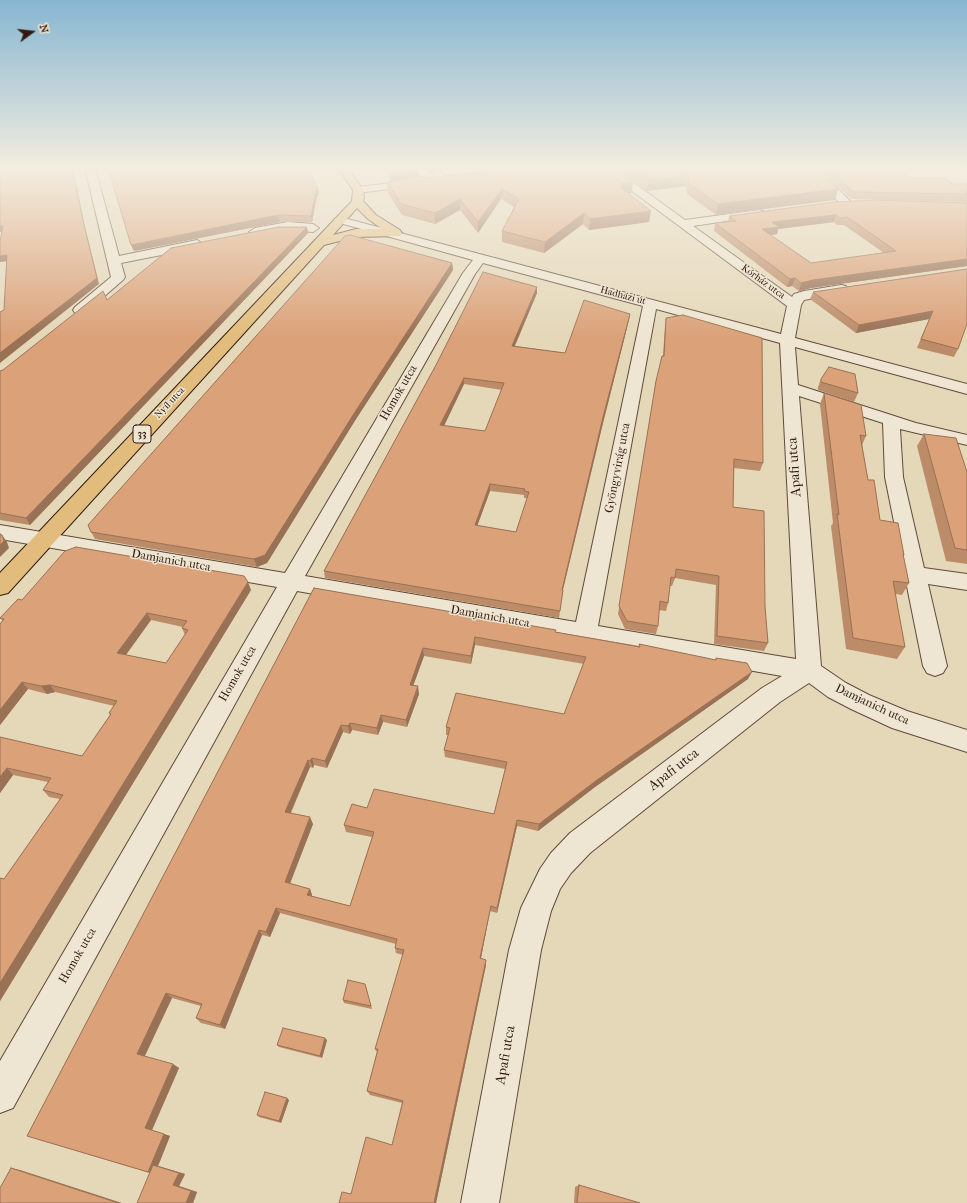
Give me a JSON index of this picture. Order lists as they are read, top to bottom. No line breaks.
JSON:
{"streets":{"main road":["Nyíl utca","33"],"street":["Kórház utca","Hadházi út","Homok utca","Apafi utca","Gyöngyvirág utca","Damjanich utca"]},"crossings":[["Kórház utca","Hadházi út"],["Kórház utca","Apafi utca"],["Hadházi út","Homok utca"],["Hadházi út","Apafi utca"],["Hadházi út","Gyöngyvirág utca"],["Homok utca","Damjanich utca"],["Nyíl utca","Damjanich utca"],["Apafi utca","Damjanich utca"],["Gyöngyvirág utca","Damjanich utca"]],"north":"right"}
